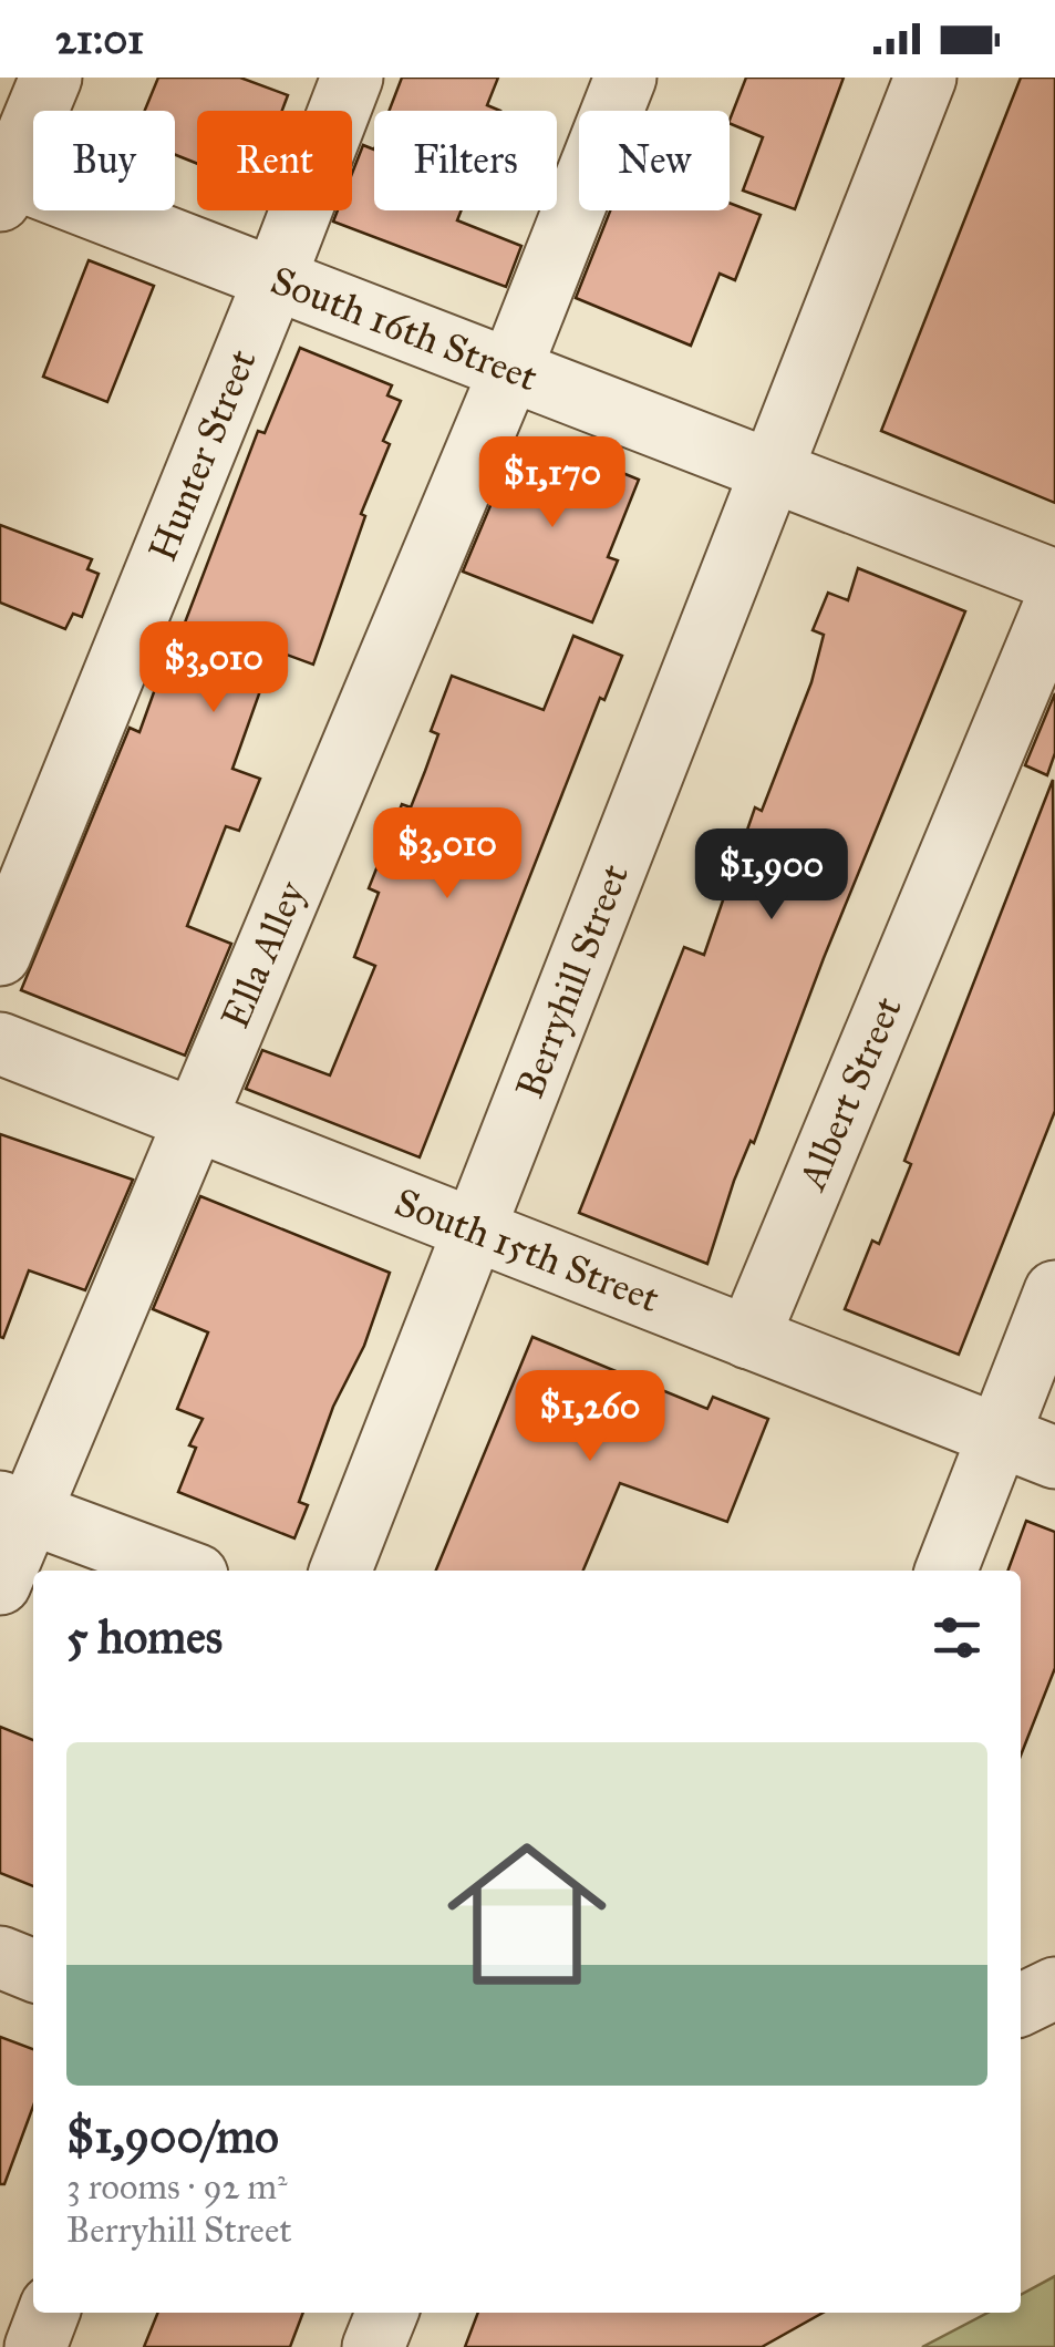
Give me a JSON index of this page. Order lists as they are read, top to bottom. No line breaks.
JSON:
{"streets":{"street":["South 16th Street","Hunter Street","Ella Alley","Berryhill Street","Albert Street","South 15th Street"]},"crossings":[["South 16th Street","Hunter Street"],["South 16th Street","Ella Alley"],["South 16th Street","Berryhill Street"],["Ella Alley","South 15th Street"],["Berryhill Street","South 15th Street"],["Albert Street","South 15th Street"]],"page":{"status":"21:01","chip":["Buy","Rent","Filters","New"],"price":["$1,170","$3,010","$3,010","$1,900","$1,260"],"heading":"5 homes","list":[{"name":"$1,900/mo","note":"3 rooms · 92 m² · Berryhill Street"}]}}
